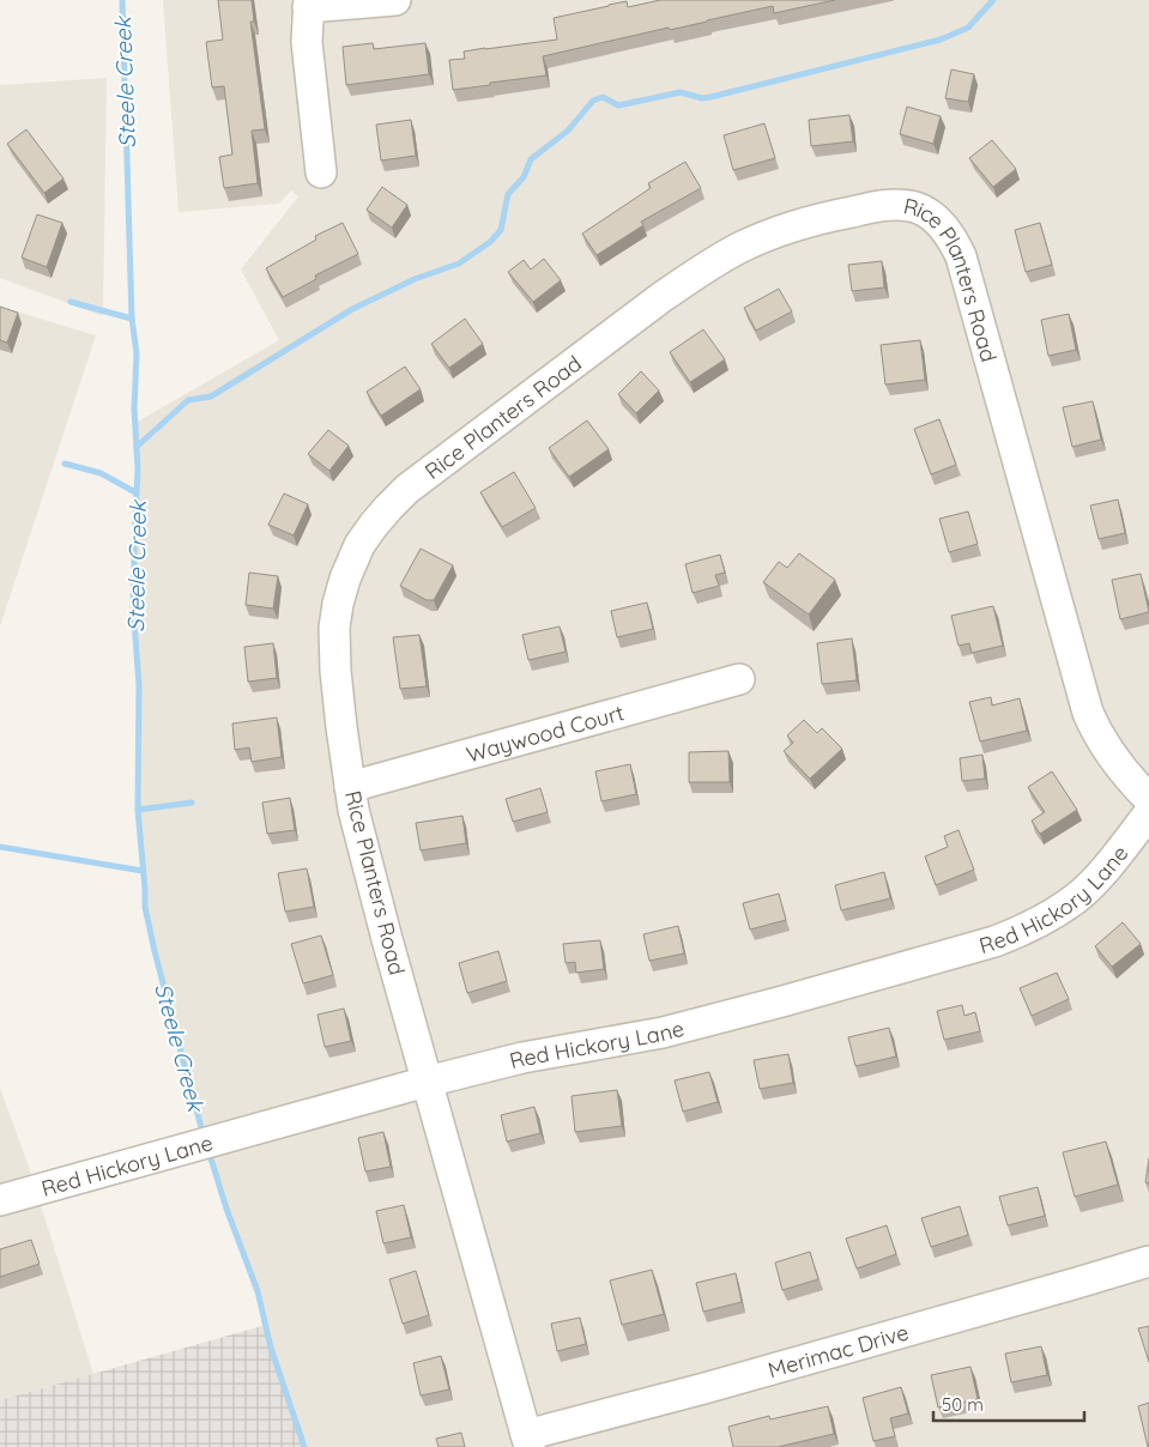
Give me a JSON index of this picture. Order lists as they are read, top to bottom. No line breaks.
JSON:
{"streets":{"street":["Rice Planters Road","Waywood Court","Red Hickory Lane","Merimac Drive"]},"crossings":[["Rice Planters Road","Waywood Court"],["Rice Planters Road","Red Hickory Lane"],["Rice Planters Road","Merimac Drive"]],"water":["Steele Creek"],"scale_bar":"50 m"}
